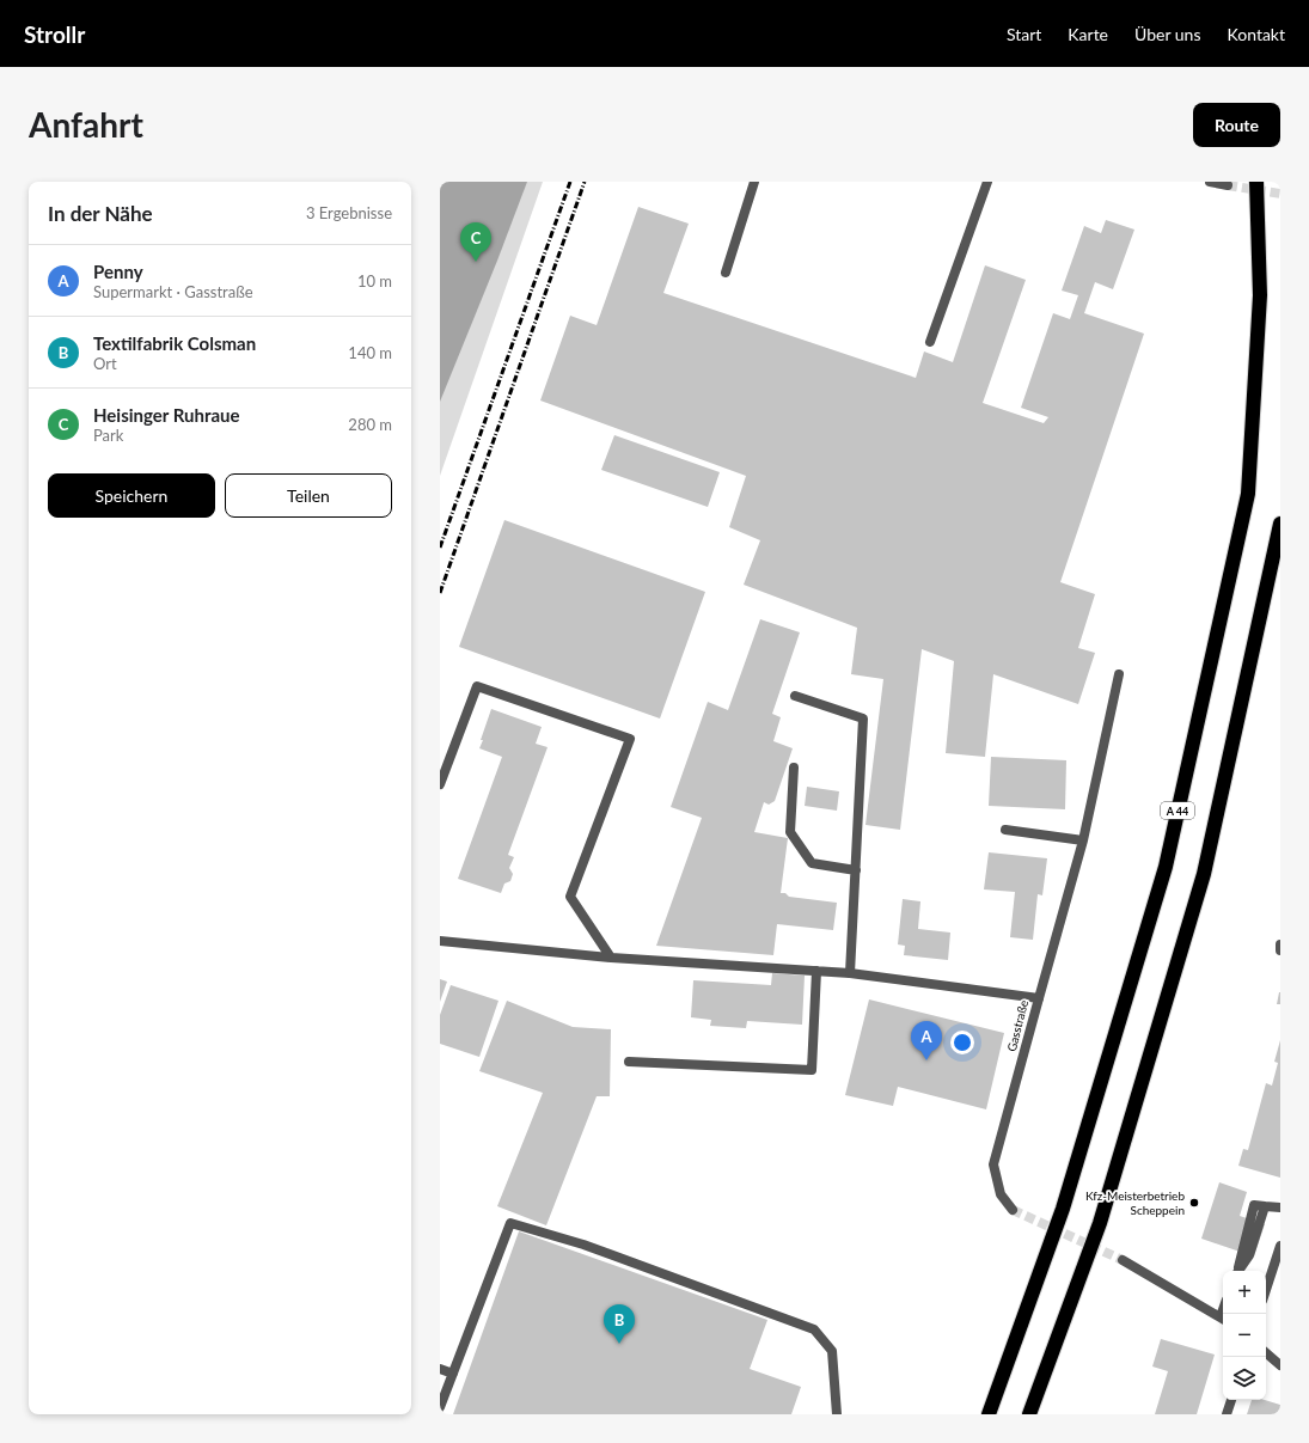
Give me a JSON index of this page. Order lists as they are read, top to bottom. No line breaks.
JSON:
{"streets":{"highway":["A 44"],"street":["Gasstraße"]},"places":["Kfz-Meisterbetrieb Scheppein"],"page":{"header":"Strollr","nav":["Start","Karte","Über uns","Kontakt"],"buttons":["Route",["Speichern","Teilen"]],"title":"Anfahrt","heading":["In der Nähe","3 Ergebnisse"],"pins":["C","A","B"],"list":[{"mark":"A","name":"Penny","note":"Supermarkt · Gasstraße","value":"10 m"},{"mark":"B","name":"Textilfabrik Colsman","note":"Ort","value":"140 m"},{"mark":"C","name":"Heisinger Ruhraue","note":"Park","value":"280 m"}],"map_buttons":["+","−"]}}
